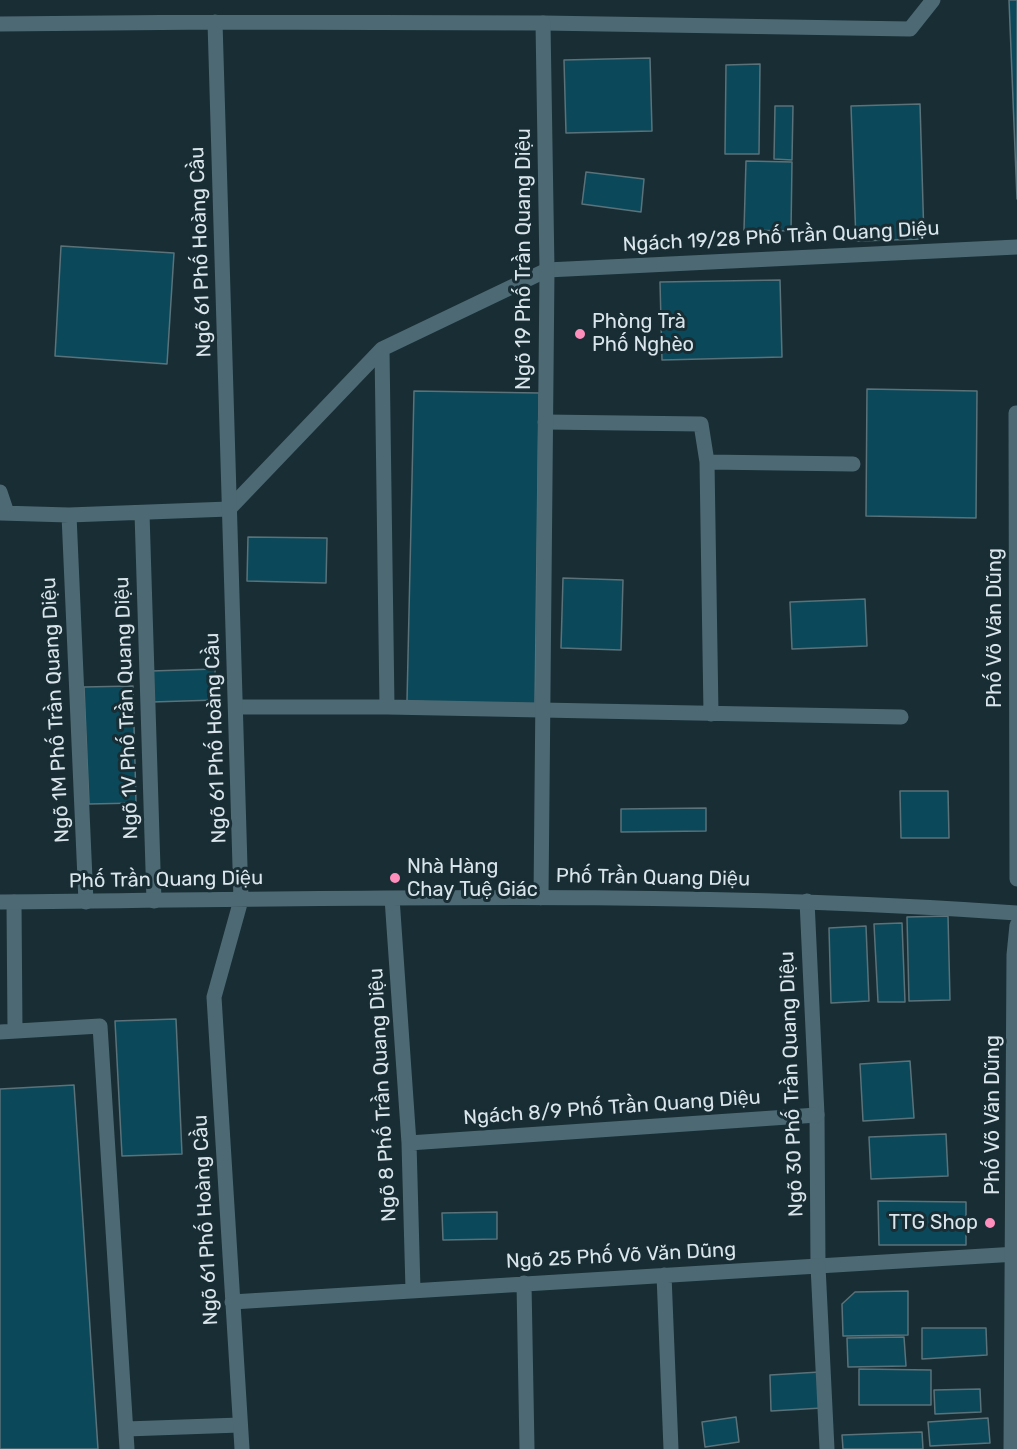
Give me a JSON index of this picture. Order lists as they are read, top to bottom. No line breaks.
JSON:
{"streets":{"street":["Ngách 19/28 Phố Trần Quang Diệu","Ngõ 61 Phố Hoàng Cầu","Ngõ 19 Phố Trần Quang Diệu","Phố Võ Văn Dũng","Ngõ 1V Phố Trần Quang Diệu","Ngõ 1M Phố Trần Quang Diệu","Phố Trần Quang Diệu","Ngõ 30 Phố Trần Quang Diệu","Ngõ 8 Phố Trần Quang Diệu","Ngách 8/9 Phố Trần Quang Diệu","Ngõ 25 Phố Võ Văn Dũng"]},"crossings":[["Ngách 19/28 Phố Trần Quang Diệu","Ngõ 19 Phố Trần Quang Diệu"],["Ngõ 61 Phố Hoàng Cầu","Phố Trần Quang Diệu"],["Ngõ 61 Phố Hoàng Cầu","Ngõ 25 Phố Võ Văn Dũng"],["Ngõ 19 Phố Trần Quang Diệu","Phố Trần Quang Diệu"],["Phố Võ Văn Dũng","Ngõ 25 Phố Võ Văn Dũng"],["Ngõ 1V Phố Trần Quang Diệu","Phố Trần Quang Diệu"],["Ngõ 1M Phố Trần Quang Diệu","Phố Trần Quang Diệu"],["Phố Trần Quang Diệu","Ngõ 30 Phố Trần Quang Diệu"],["Phố Trần Quang Diệu","Ngõ 8 Phố Trần Quang Diệu"],["Ngõ 30 Phố Trần Quang Diệu","Ngách 8/9 Phố Trần Quang Diệu"],["Ngõ 30 Phố Trần Quang Diệu","Ngõ 25 Phố Võ Văn Dũng"],["Ngõ 8 Phố Trần Quang Diệu","Ngách 8/9 Phố Trần Quang Diệu"],["Ngõ 8 Phố Trần Quang Diệu","Ngõ 25 Phố Võ Văn Dũng"]],"places":["Phòng Trà Phố Nghèo","Nhà Hàng Chay Tuệ Giác","TTG Shop"]}
